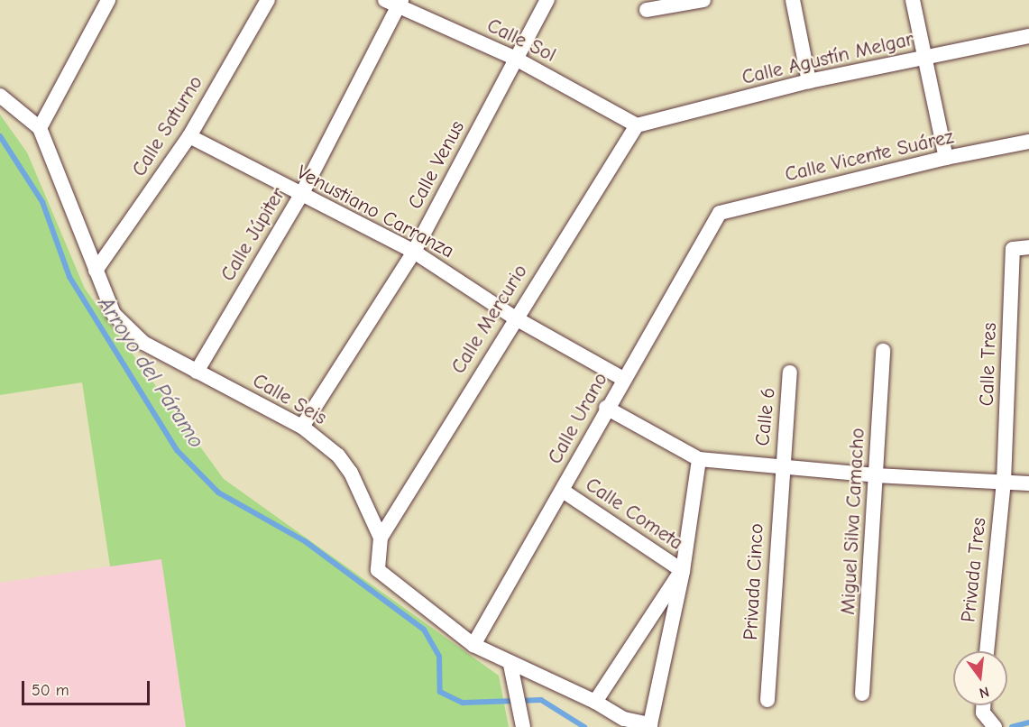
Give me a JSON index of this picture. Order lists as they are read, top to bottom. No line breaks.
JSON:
{"streets":{"street":["Calle Sol","Calle Agustín Melgar","Calle Saturno","Calle Vicente Suárez","Calle Venus","Venustiano Carranza","Calle Júpiter","Calle Mercurio","Calle Tres","Calle Seis","Calle 6","Calle Urano","Calle Cometa","Miguel Silva Camacho","Privada Tres","Privada Cinco"]},"crossings":[["Calle Sol","Calle Agustín Melgar"],["Calle Sol","Calle Venus"],["Calle Sol","Calle Júpiter"],["Calle Sol","Calle Mercurio"],["Calle Agustín Melgar","Calle Mercurio"],["Calle Saturno","Venustiano Carranza"],["Calle Saturno","Calle Seis"],["Calle Vicente Suárez","Calle Urano"],["Calle Venus","Venustiano Carranza"],["Calle Venus","Calle Seis"],["Venustiano Carranza","Calle Júpiter"],["Venustiano Carranza","Calle Mercurio"],["Venustiano Carranza","Calle Urano"],["Calle Júpiter","Calle Seis"],["Calle Mercurio","Calle Seis"],["Calle Tres","Privada Tres"],["Calle 6","Privada Cinco"],["Calle Urano","Calle Cometa"]],"water":["Arroyo del Páramo"],"scale_bar":"50 m","north":"bottom"}
